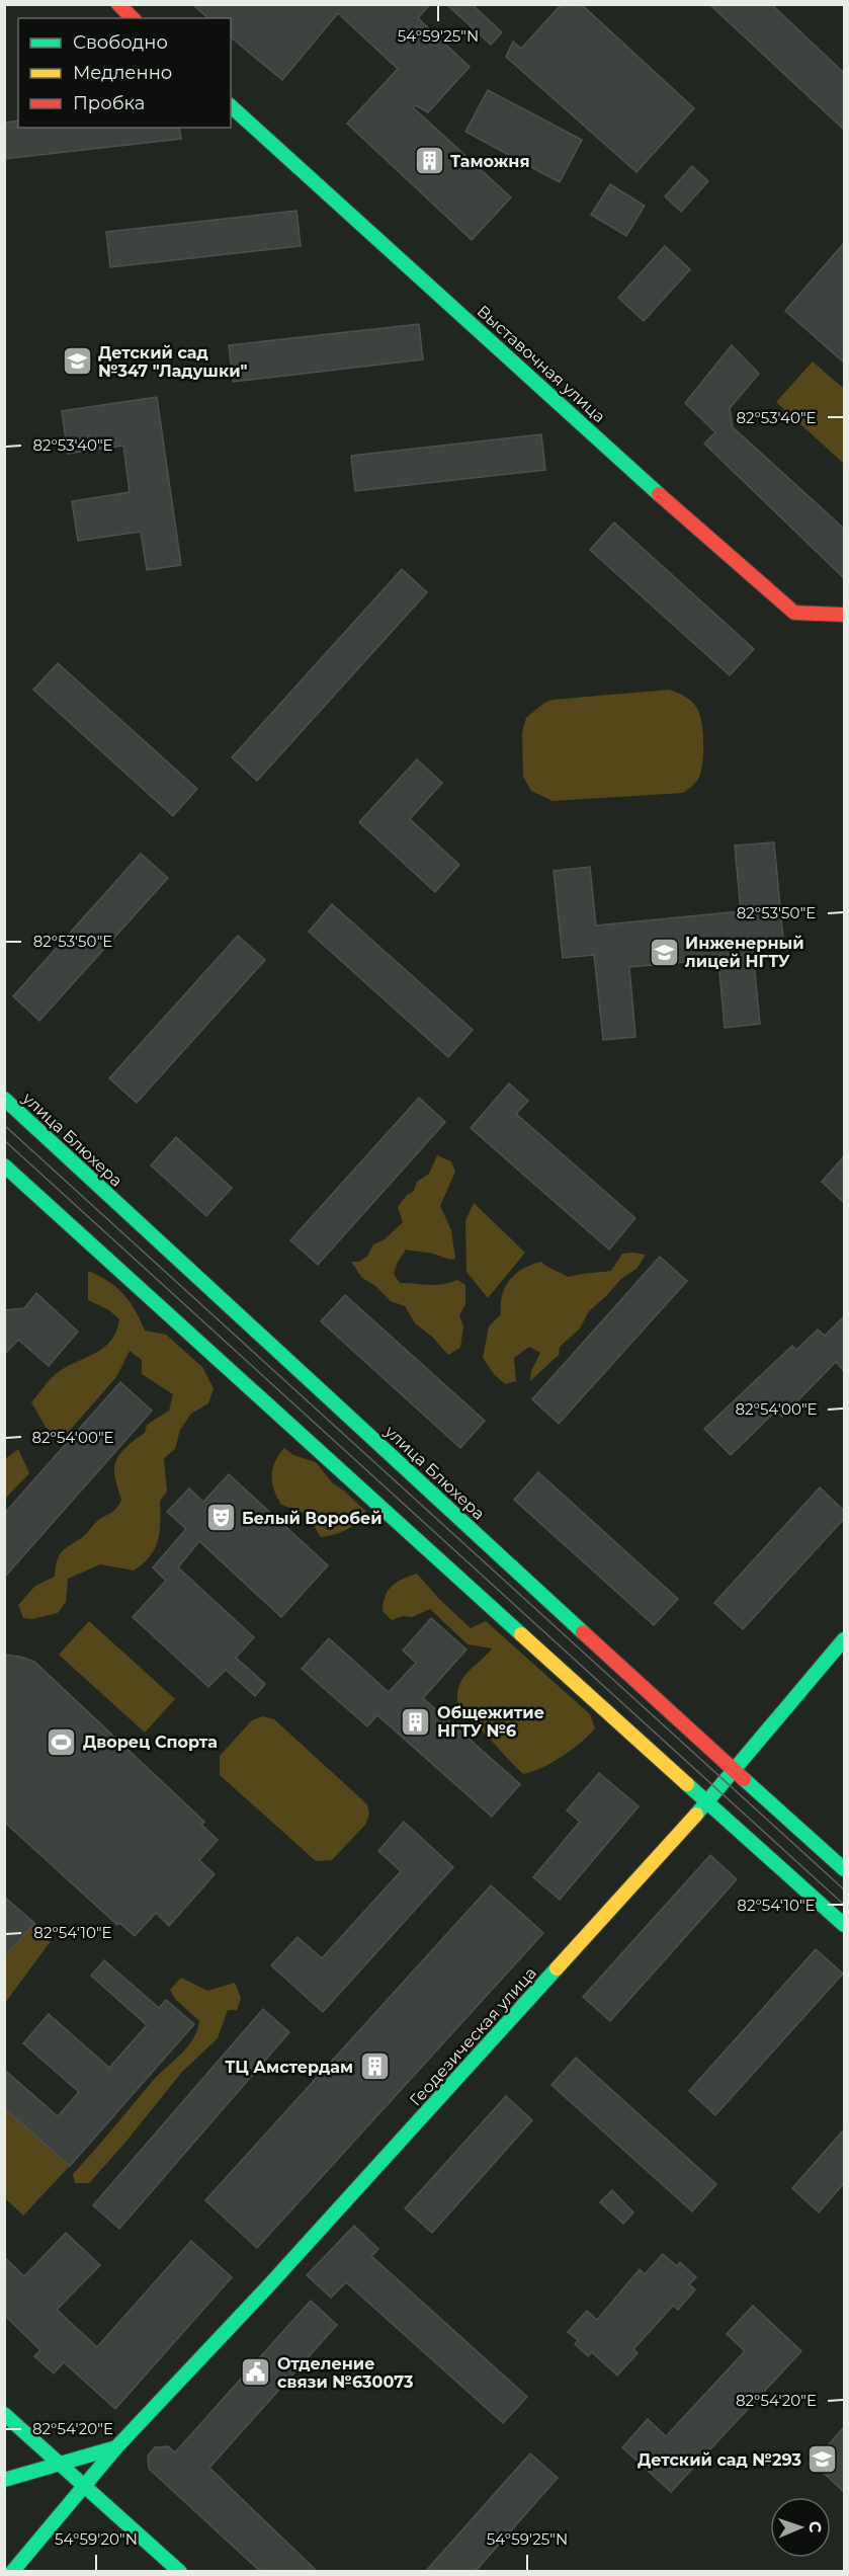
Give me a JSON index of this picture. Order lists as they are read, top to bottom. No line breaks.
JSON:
{"streets":{"street":["Выставочная улица","улица Блюхера","Геодезическая улица"]},"crossings":[["улица Блюхера","Геодезическая улица"]],"places":{"building":["Таможня","Общежитие НГТУ №6","ТЦ Амстердам"],"school or university":["Детский сад №347 \"Ладушки\"","Инженерный лицей НГТУ","Детский сад №293"],"theatre":["Белый Воробей"],"sports":["Дворец Спорта"],"public building":["Отделение связи №630073"]},"legend":["Свободно","Медленно","Пробка"],"north":"right","coordinates":["54°59'25\"N","82°53'40\"E","82°53'50\"E","82°54'00\"E","82°54'10\"E","82°54'20\"E","54°59'20\"N"]}
